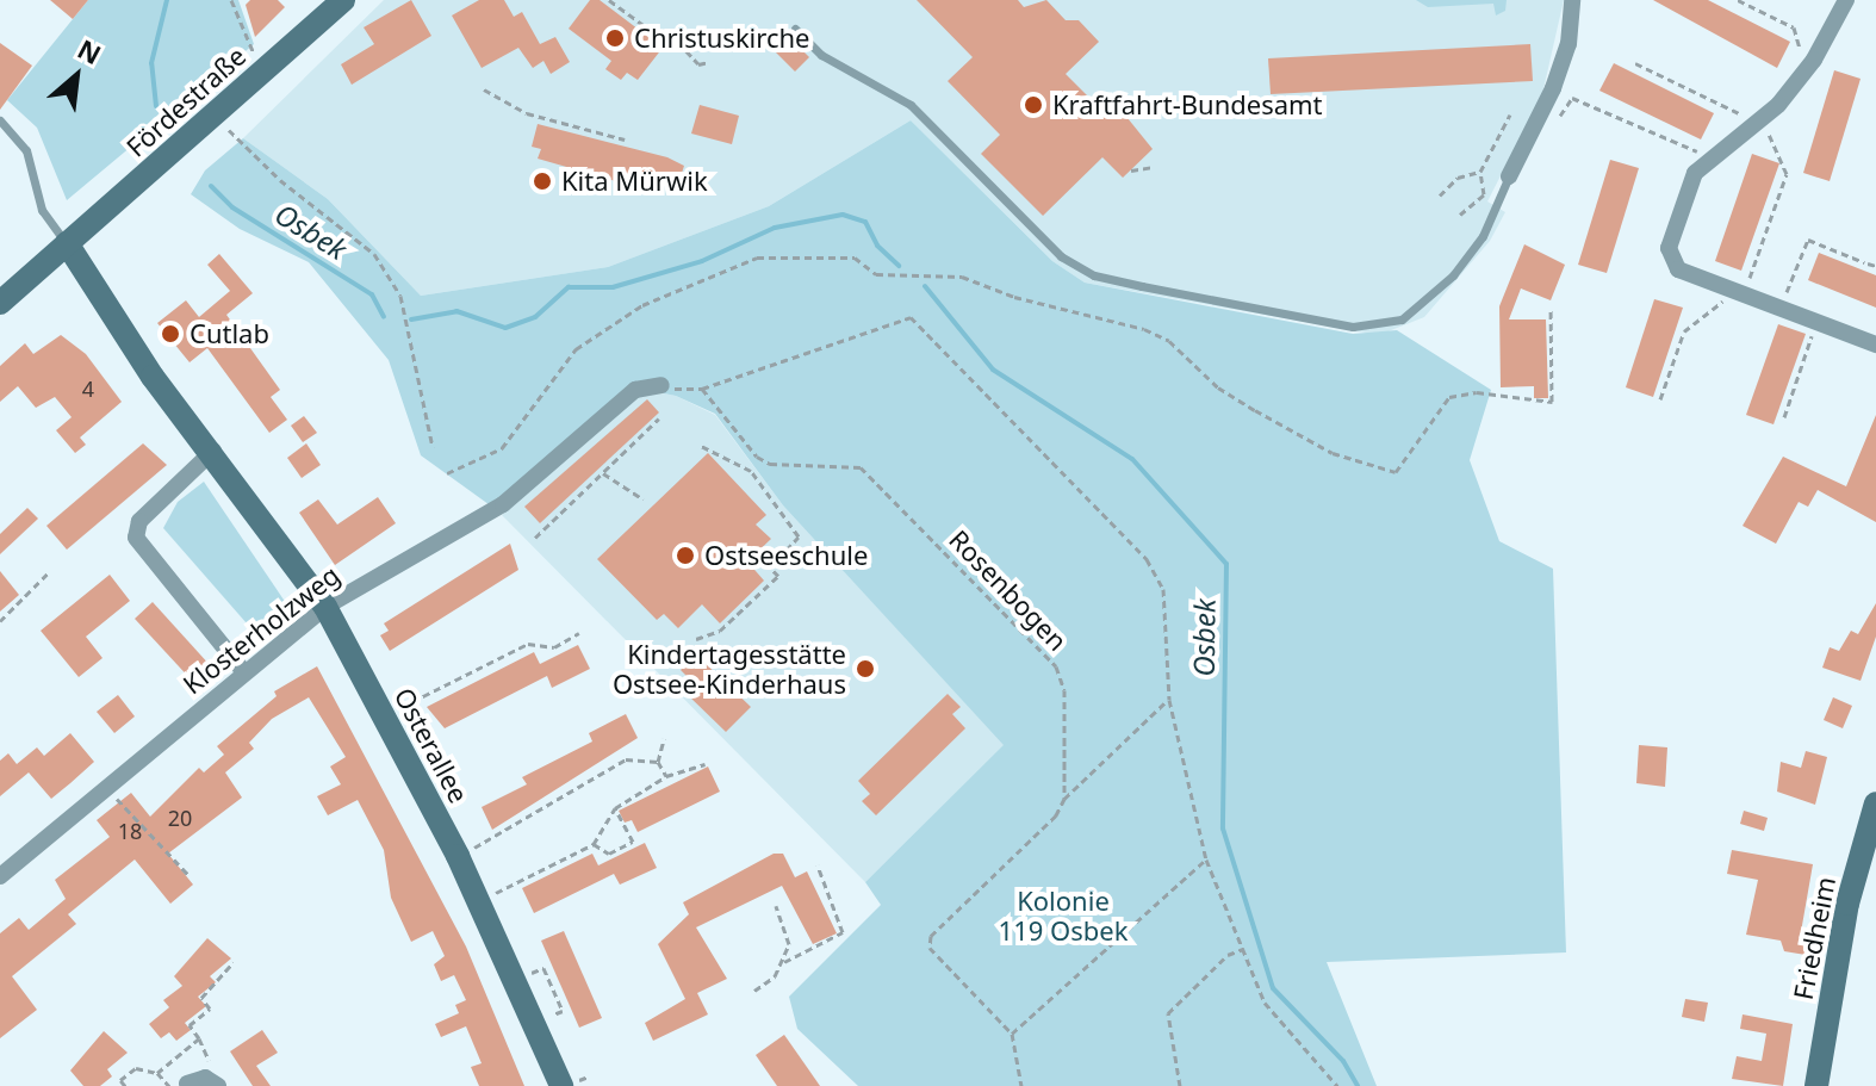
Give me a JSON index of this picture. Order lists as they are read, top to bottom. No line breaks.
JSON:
{"streets":{"street":["Fördestraße","Klosterholzweg","Osterallee","Friedheim"],"path":["Rosenbogen"]},"crossings":[["Fördestraße","Osterallee"],["Klosterholzweg","Osterallee"]],"water":["Osbek"],"parks":["Kolonie 119 Osbek"],"places":["Christuskirche","Kraftfahrt-Bundesamt","Kita Mürwik","Cutlab","Ostseeschule","Kindertagesstätte Ostsee-Kinderhaus"],"house_numbers":["4","20","18"],"north":"top right"}
